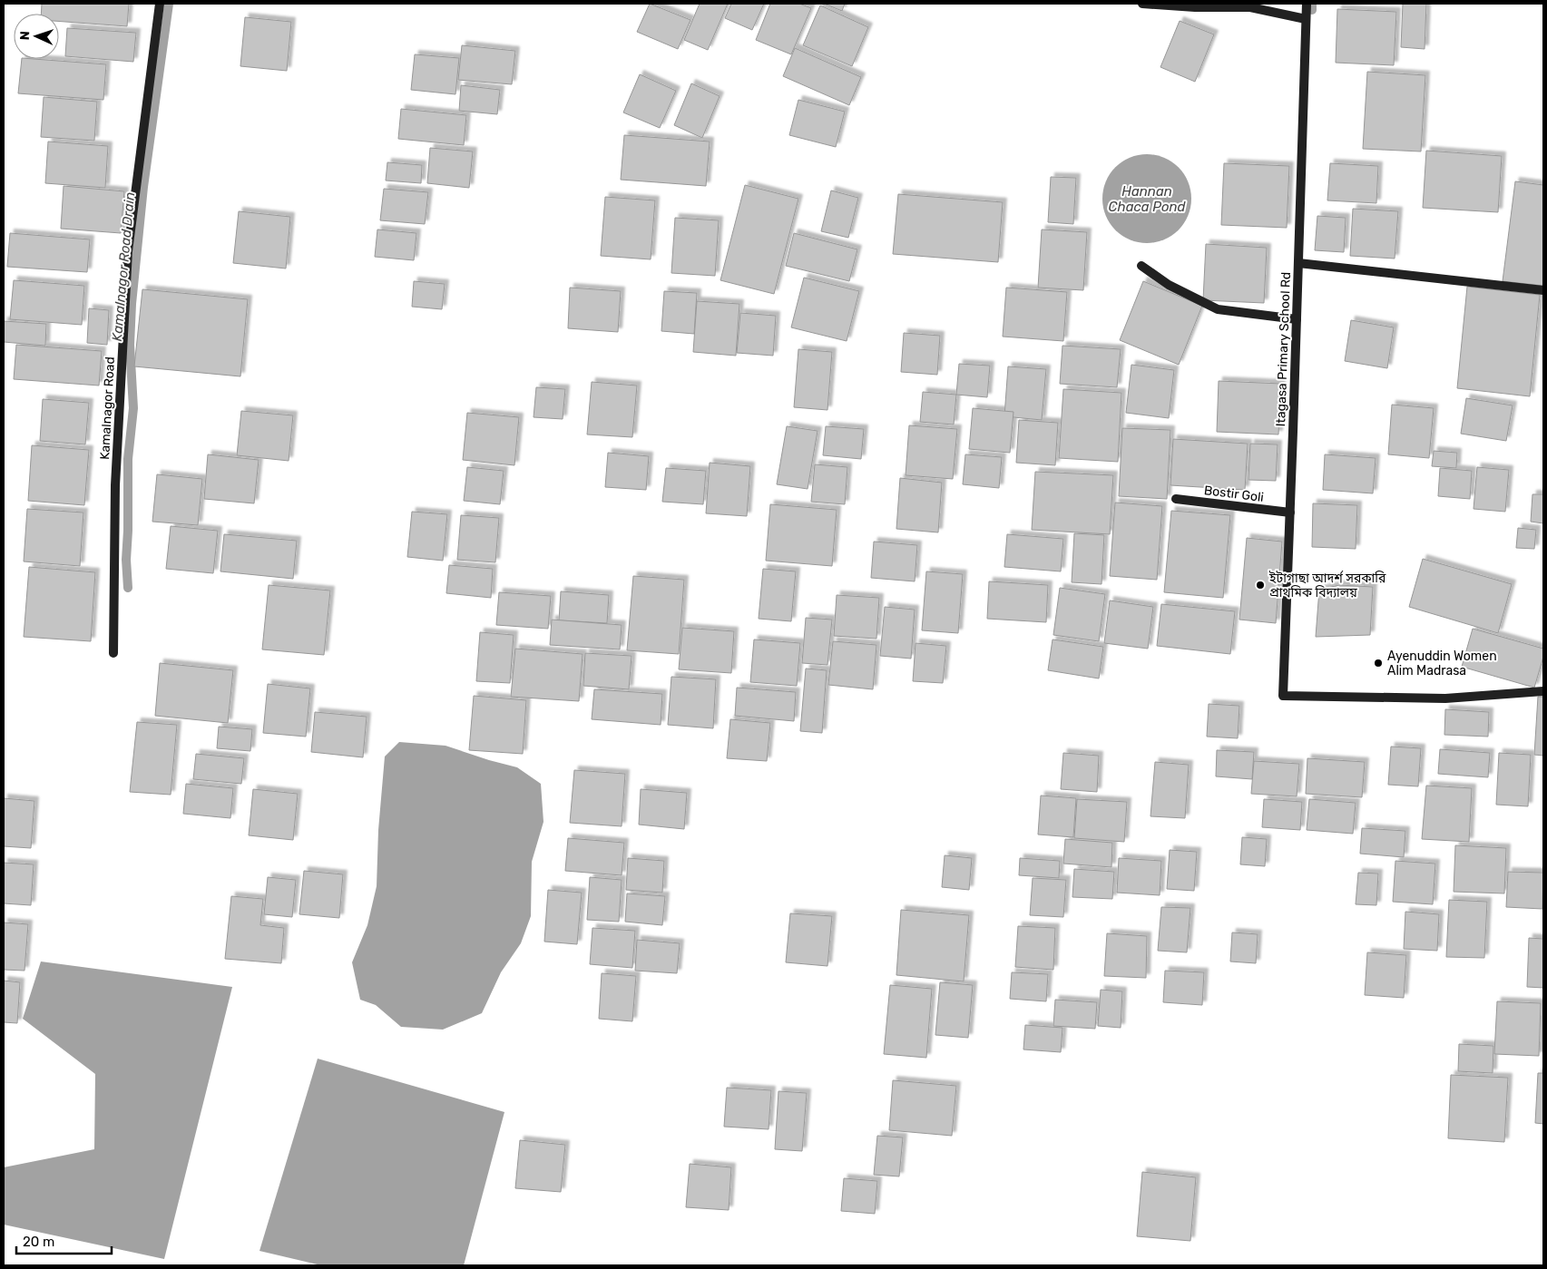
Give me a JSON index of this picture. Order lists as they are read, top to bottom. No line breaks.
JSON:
{"streets":{"street":["Itagasa Primary School Rd","Kamalnagor Road","Bostir Goli"]},"crossings":[["Itagasa Primary School Rd","Bostir Goli"]],"water":["Hannan Chaca Pond","Kamalnagor Road Drain"],"places":["ইটাগাছা আদর্শ সরকারি প্রাথমিক বিদ্যালয়","Ayenuddin Women Alim Madrasa"],"scale_bar":"20 m","north":"left"}
